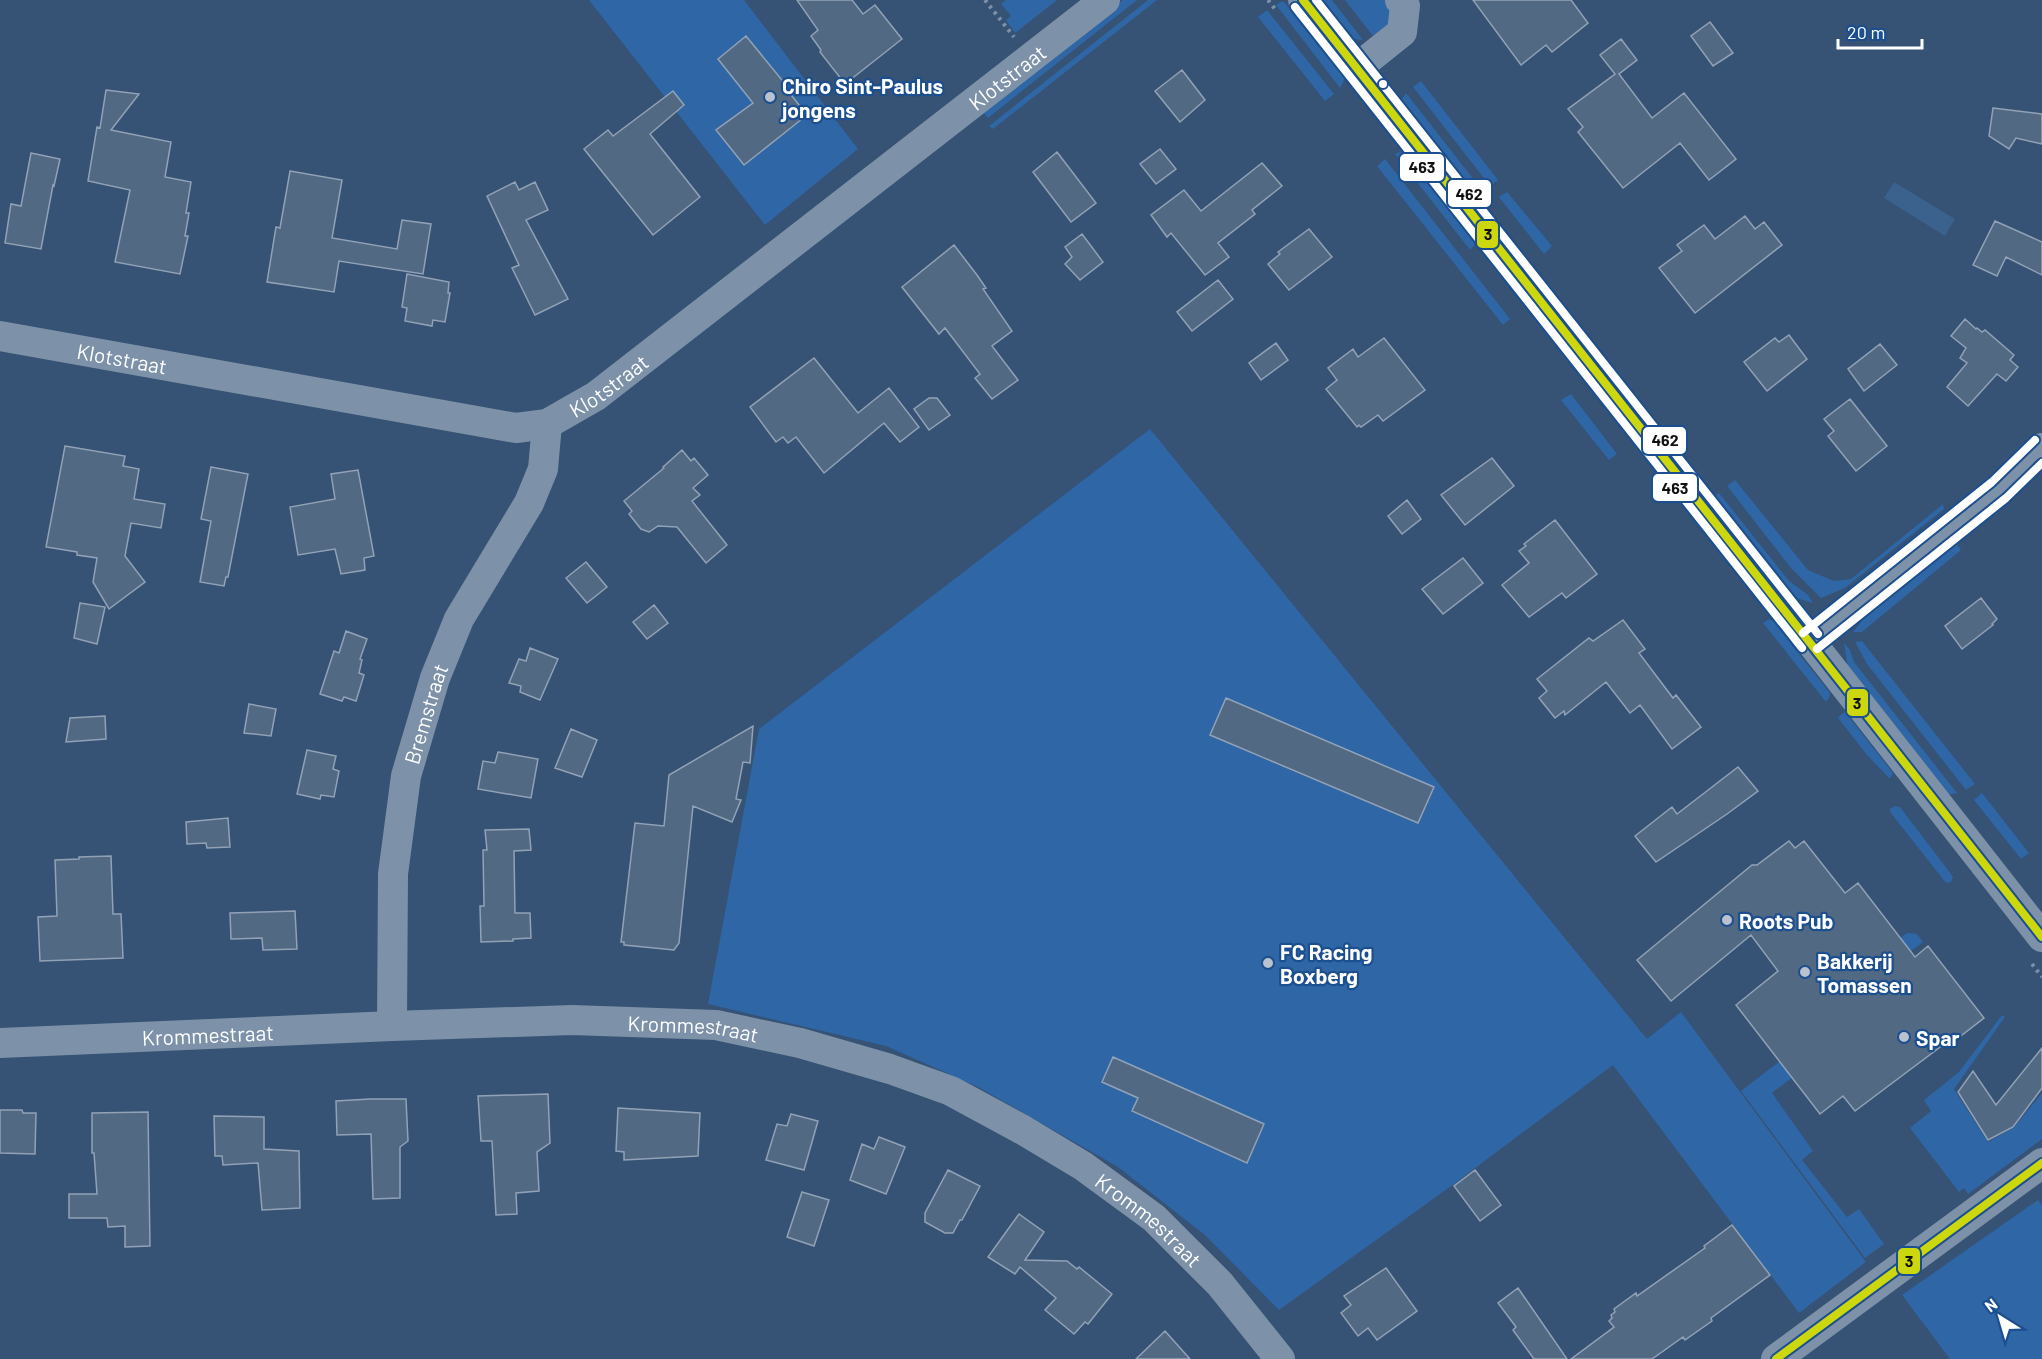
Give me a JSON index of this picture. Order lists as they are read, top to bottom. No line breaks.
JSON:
{"streets":{"street":["Klotstraat","Bremstraat","Krommestraat"]},"crossings":[["Klotstraat","Bremstraat"],["Bremstraat","Krommestraat"]],"places":["Chiro Sint-Paulus jongens","Roots Pub","FC Racing Boxberg","Bakkerij Tomassen","Spar"],"lines":["transit line 3","transit line 462","transit line 463"],"scale_bar":"20 m","north":"top left"}
